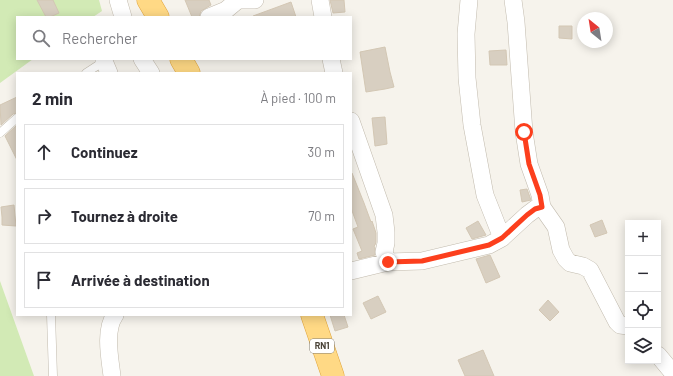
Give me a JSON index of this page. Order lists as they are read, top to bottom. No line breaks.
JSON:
{"streets":{"highway":["RN1"]},"north":"top left","page":{"search":"Rechercher","heading":["2 min","À pied · 100 m"],"list":[["Continuez","30 m"],["Tournez à droite","70 m"],"Arrivée à destination"],"map_buttons":["+","−"]}}
